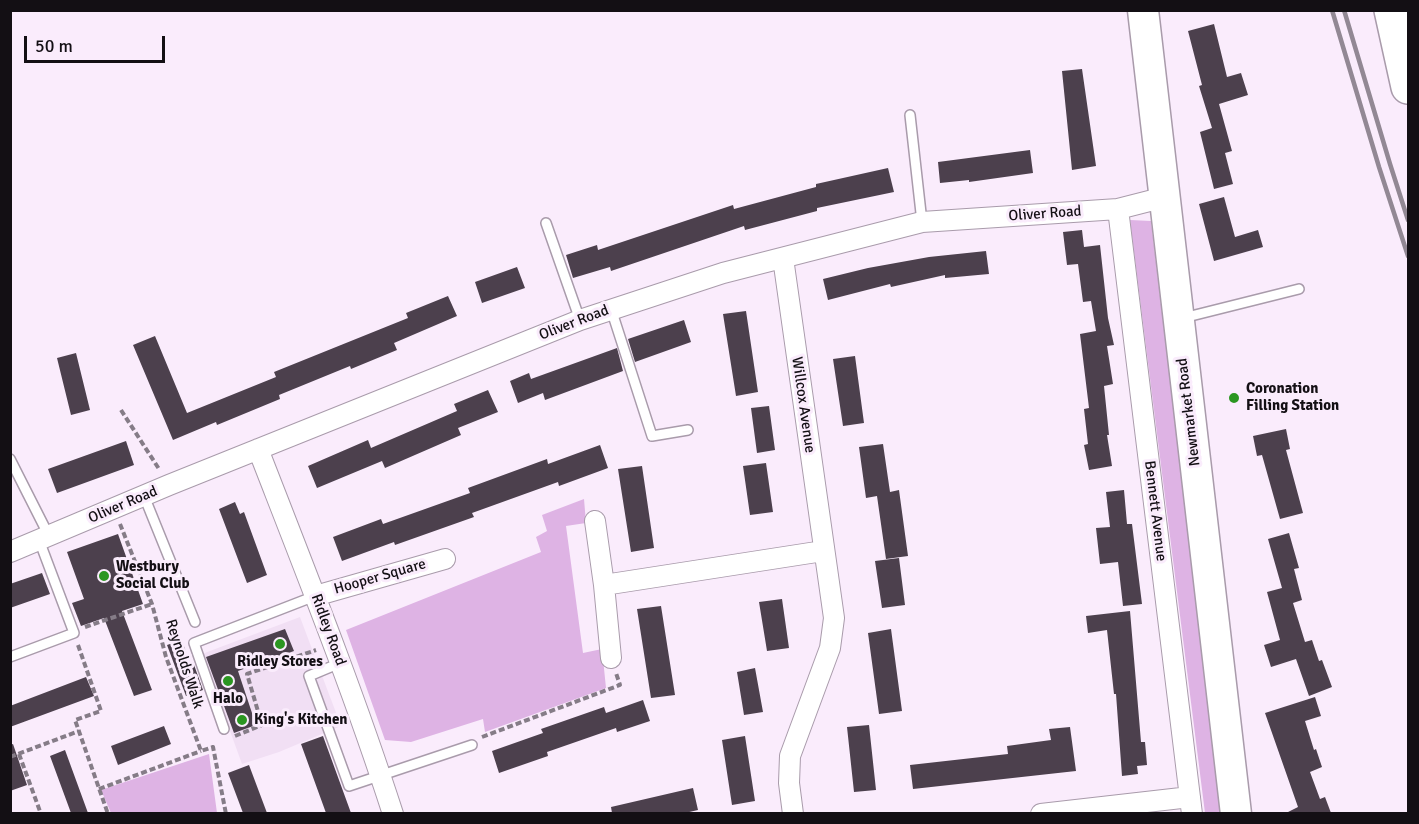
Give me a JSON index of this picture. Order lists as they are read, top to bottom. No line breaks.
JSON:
{"streets":{"main road":["Newmarket Road"],"street":["Oliver Road","Willcox Avenue","Bennett Avenue","Hooper Square","Ridley Road"],"path":["Reynolds Walk"]},"crossings":[["Oliver Road","Willcox Avenue"],["Oliver Road","Newmarket Road"],["Oliver Road","Bennett Avenue"],["Oliver Road","Ridley Road"],["Oliver Road","Reynolds Walk"],["Hooper Square","Ridley Road"]],"places":["Coronation Filling Station","Westbury Social Club","Ridley Stores","Halo","King's Kitchen"],"scale_bar":"50 m"}
